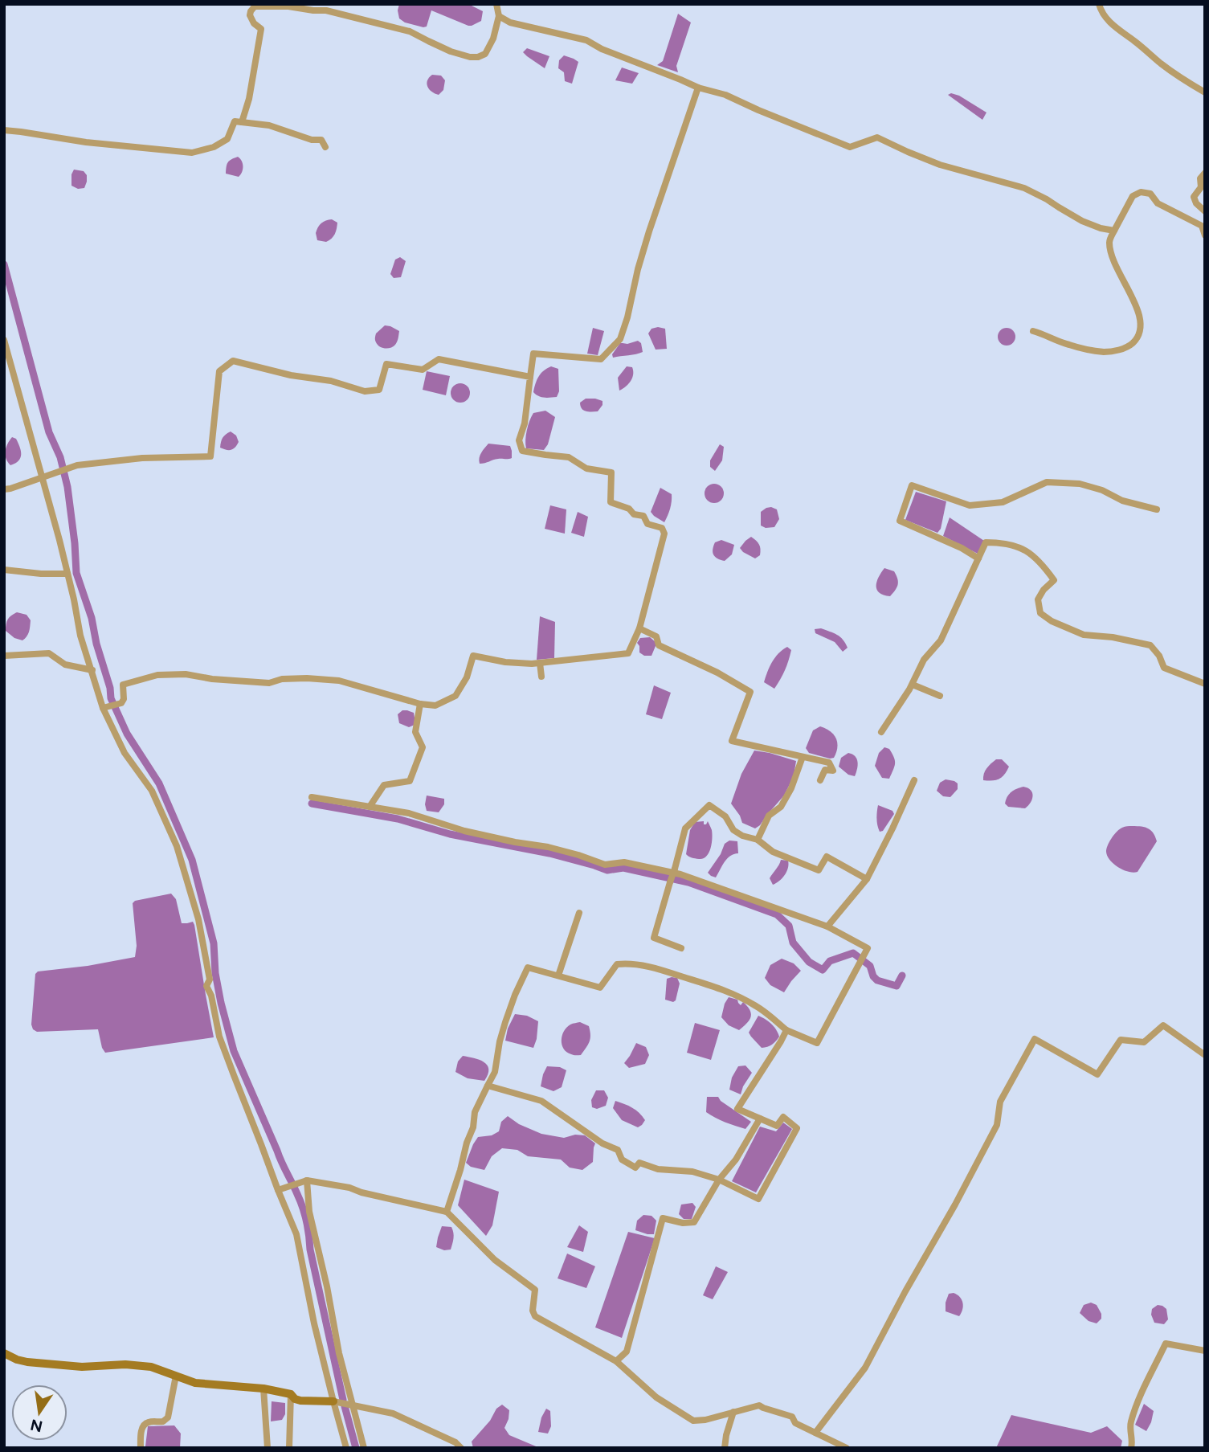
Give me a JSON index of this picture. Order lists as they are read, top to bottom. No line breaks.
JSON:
{"north":"bottom"}
